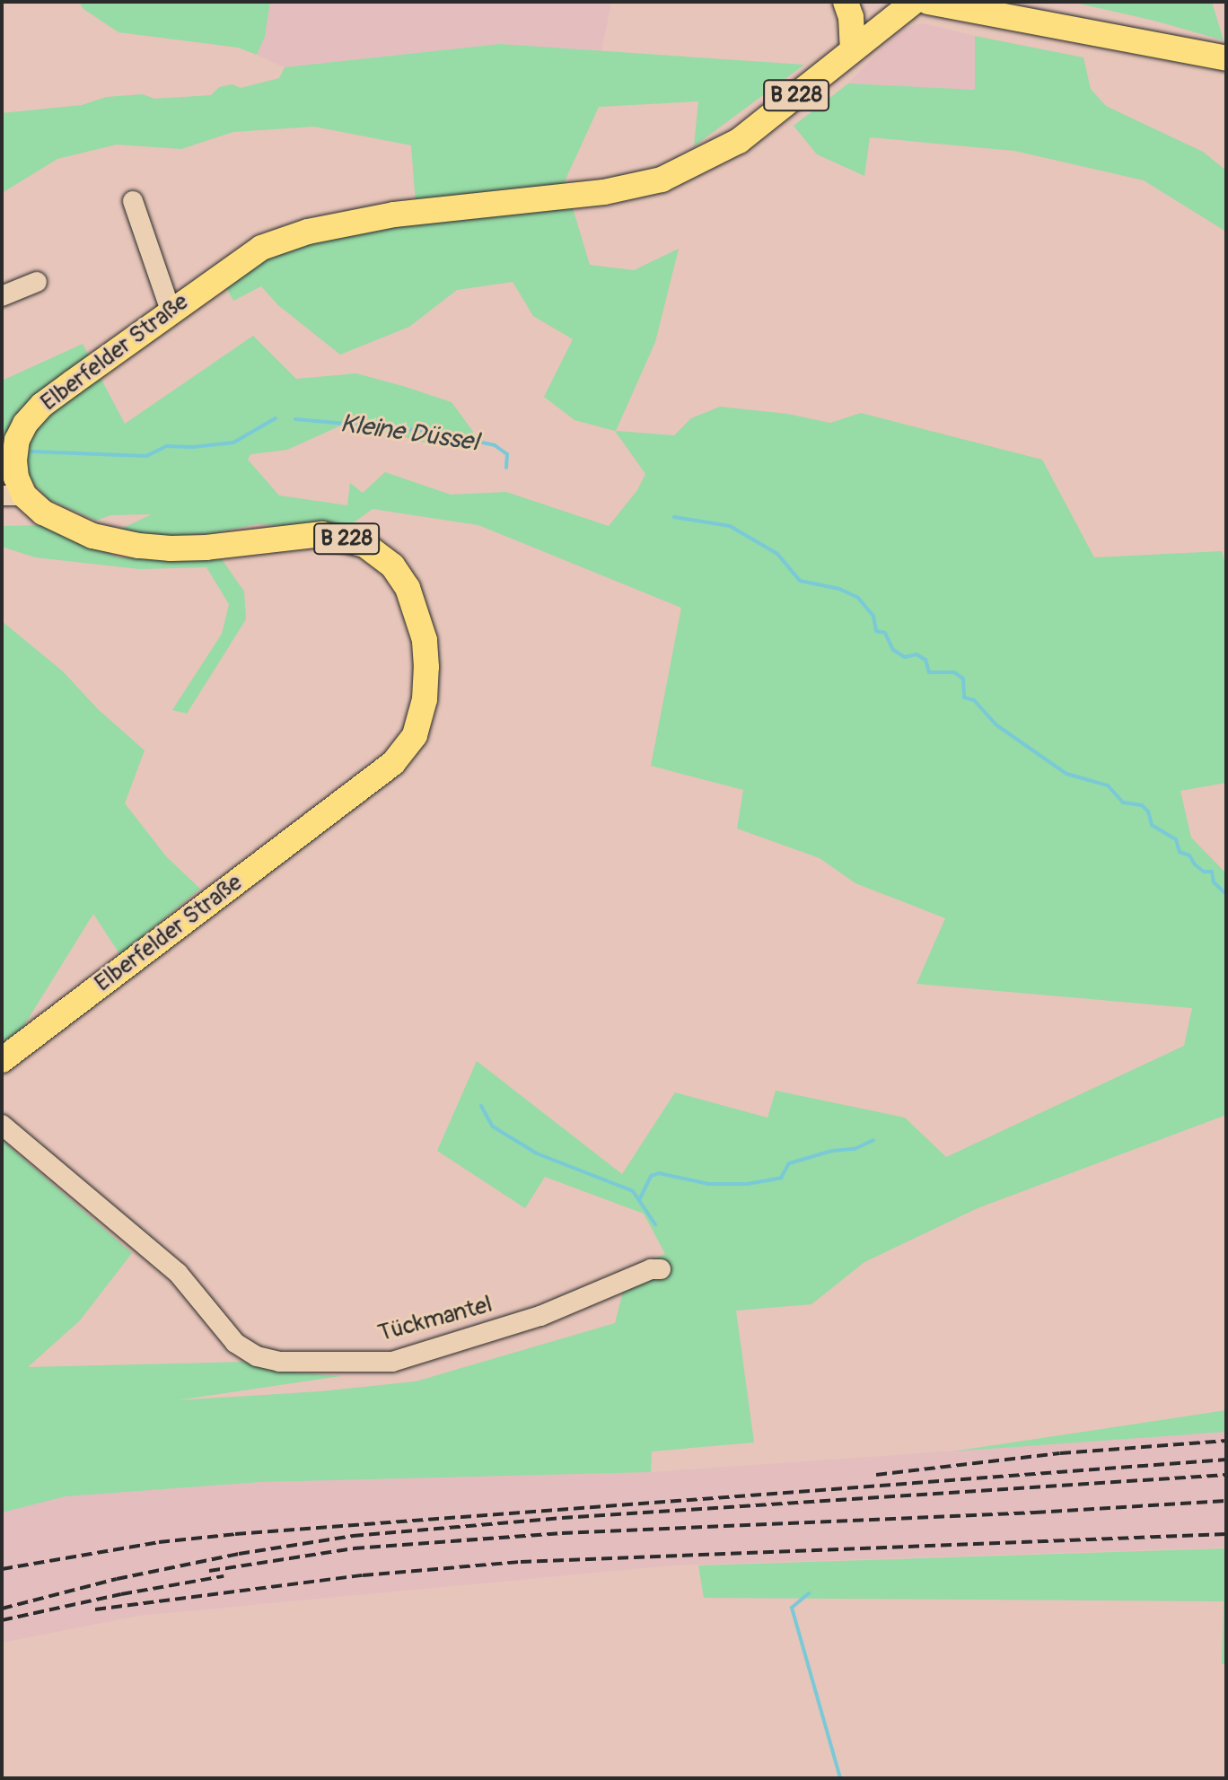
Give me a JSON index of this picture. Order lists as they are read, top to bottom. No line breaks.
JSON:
{"streets":{"main road":["B 228","Elberfelder Straße"],"street":["Tückmantel"]},"water":["Kleine Düssel"]}
